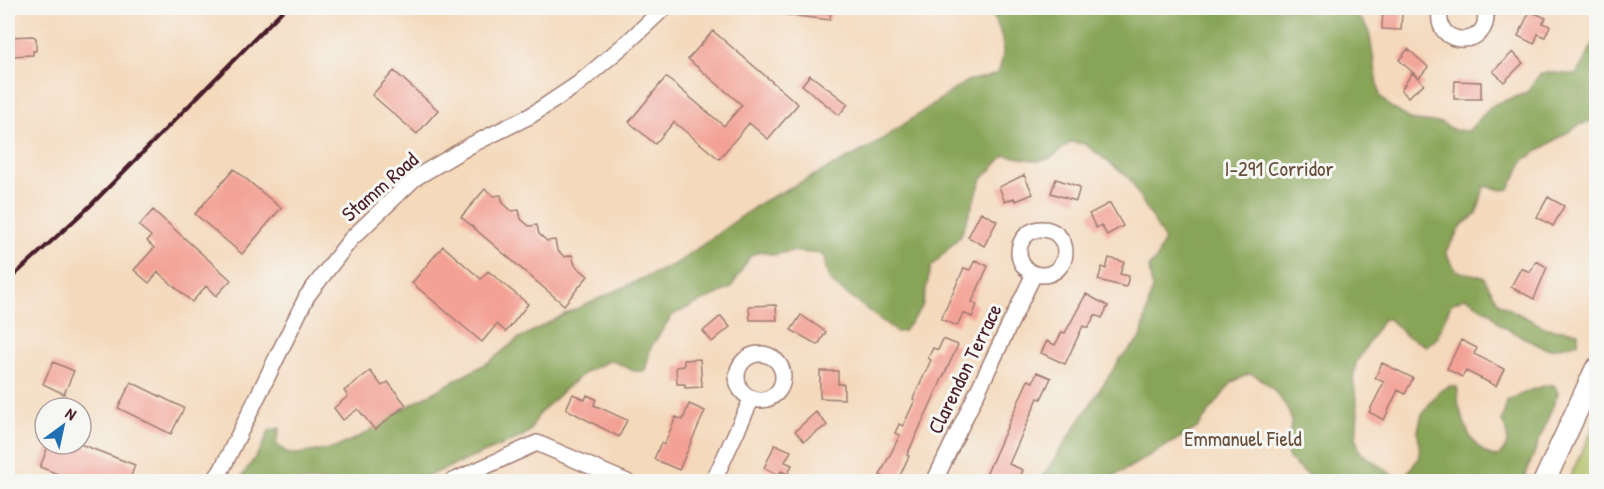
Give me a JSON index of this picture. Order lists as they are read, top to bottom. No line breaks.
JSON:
{"streets":{"street":["Stamm Road","Clarendon Terrace"]},"parks":["I-291 Corridor","Emmanuel Field"],"north":"top right"}
